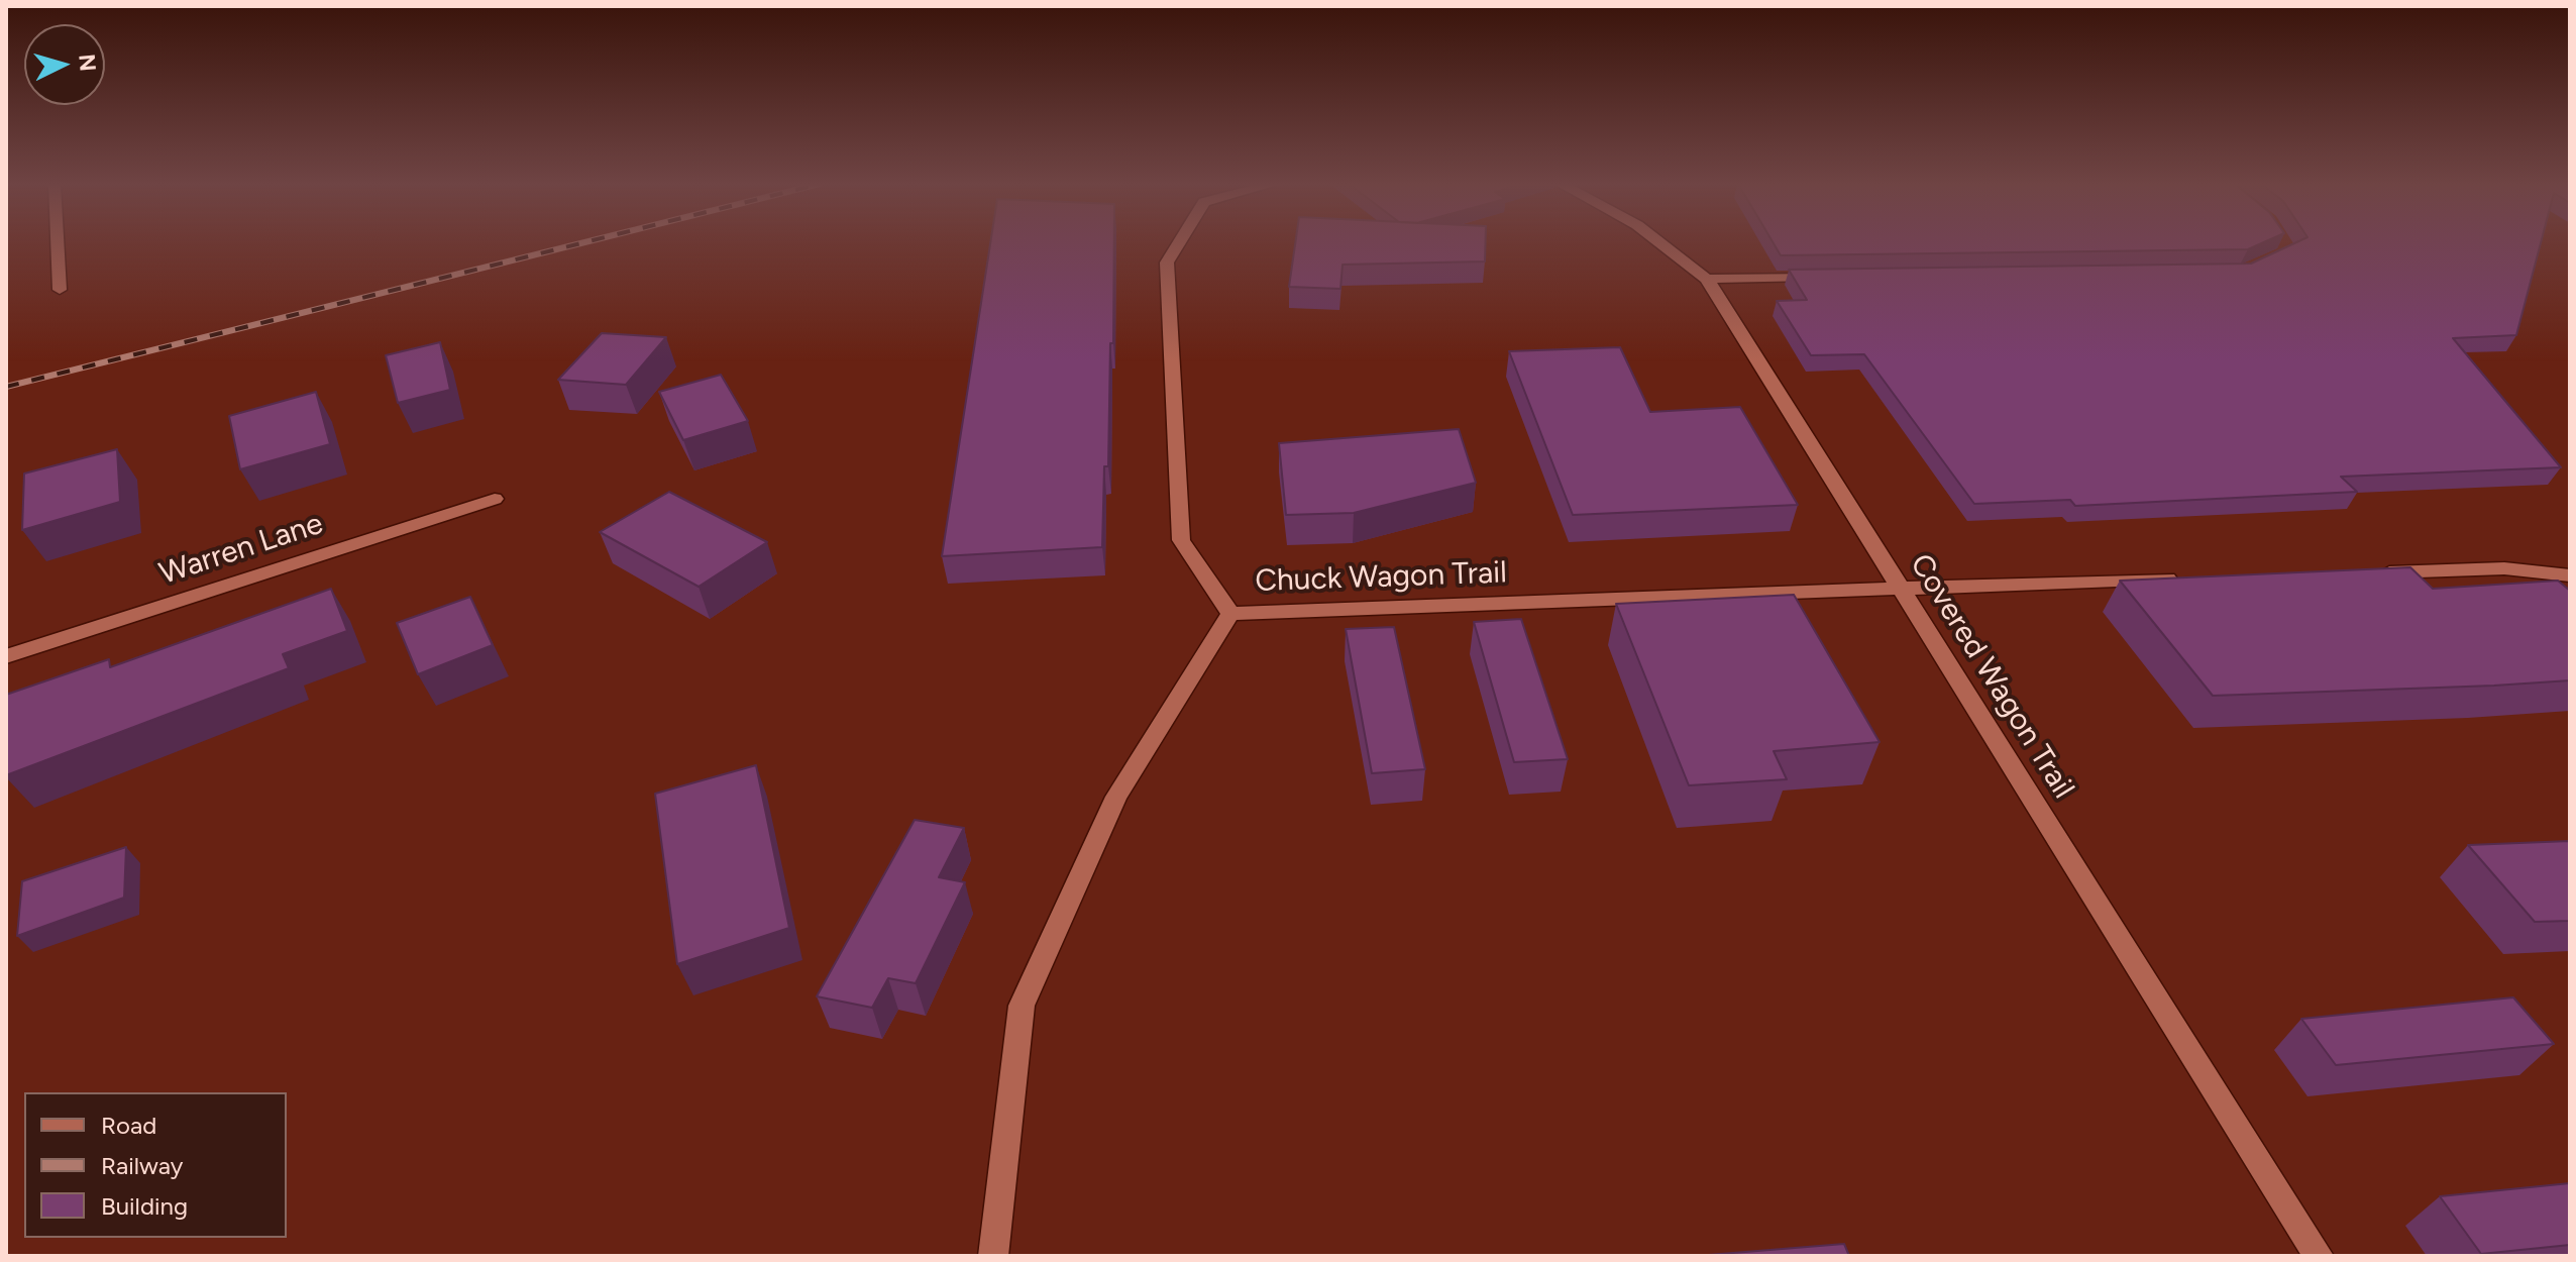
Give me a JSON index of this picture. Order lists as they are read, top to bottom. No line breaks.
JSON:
{"streets":{"street":["Warren Lane","Chuck Wagon Trail","Covered Wagon Trail"]},"crossings":[["Chuck Wagon Trail","Covered Wagon Trail"]],"legend":["Road","Railway","Building"],"north":"right"}
